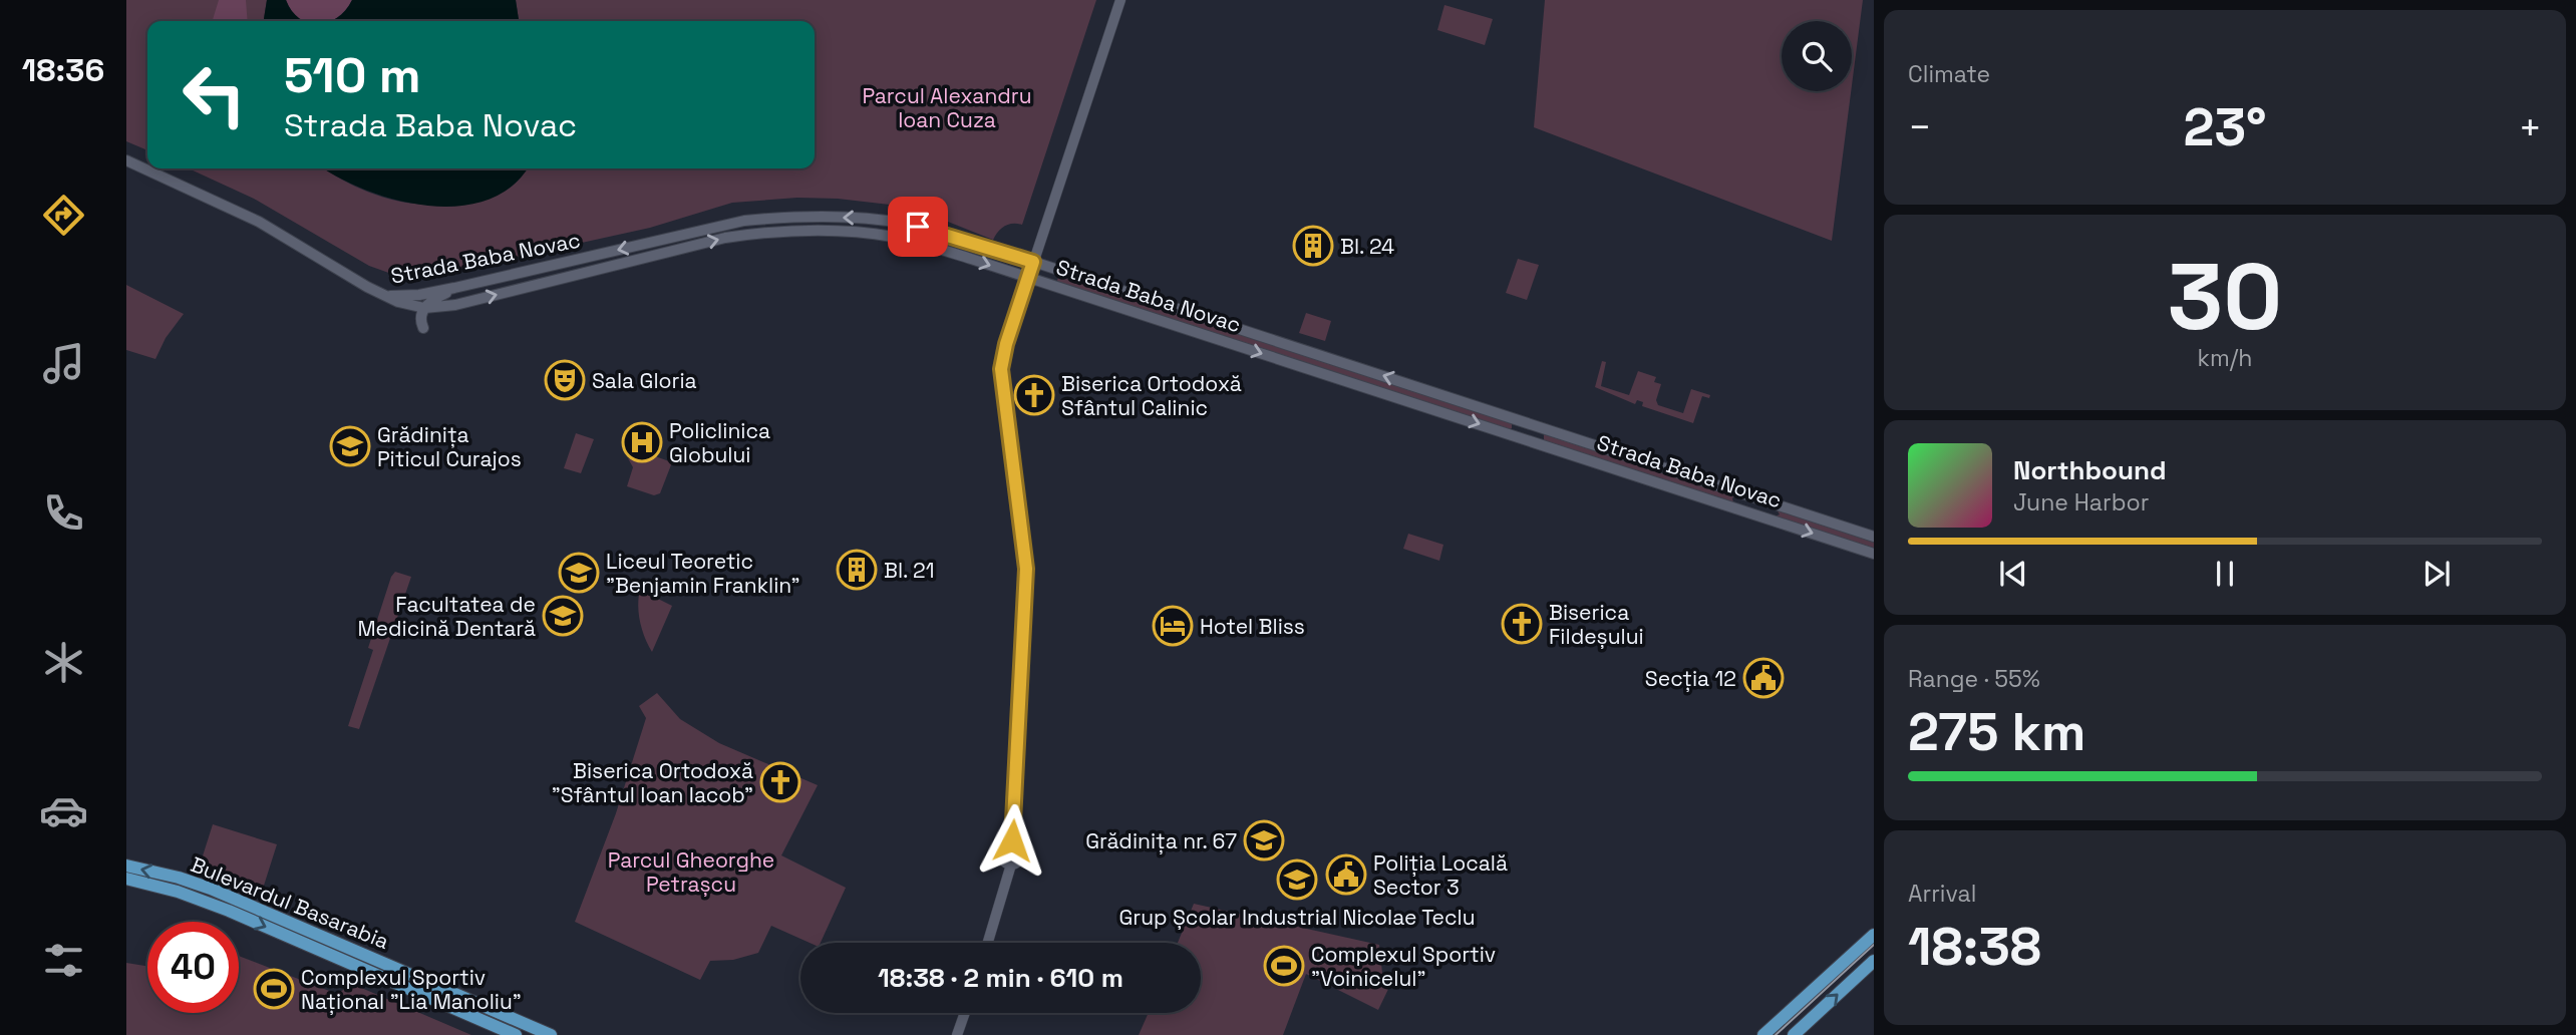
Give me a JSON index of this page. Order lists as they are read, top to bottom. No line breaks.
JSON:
{"streets":{"main road":["Strada Baba Novac","Bulevardul Basarabia"]},"parks":["Parcul Alexandru Ioan Cuza","Parcul Gheorghe Petrașcu"],"places":{"building":["Bl. 24","Bl. 21"],"theatre":["Sala Gloria"],"church":["Biserica Ortodoxă Sfântul Calinic","Biserica Fildeșului","Biserica Ortodoxă \"Sfântul Ioan Iacob\""],"hospital":["Policlinica Globului"],"school or university":["Grădinița Piticul Curajos","Liceul Teoretic \"Benjamin Franklin\"","Facultatea de Medicină Dentară","Grădinița nr. 67","Grup Școlar Industrial Nicolae Teclu"],"hotel":["Hotel Bliss"],"public building":["Secția 12","Poliția Locală Sector 3"],"sports":["Complexul Sportiv \"Voinicelul\"","Complexul Sportiv Național \"Lia Manoliu\""]},"page":{"tabs":"18:36","tile":["Climate",["30","km/h"],["Range · 55%","275 km"],["Arrival","18:38"]],"turn":["510 m","Strada Baba Novac"],"heat":["−","23°","+"],"song":["Northbound","June Harbor"],"limit":"40","trip":"18:38 · 2 min · 610 m"}}
